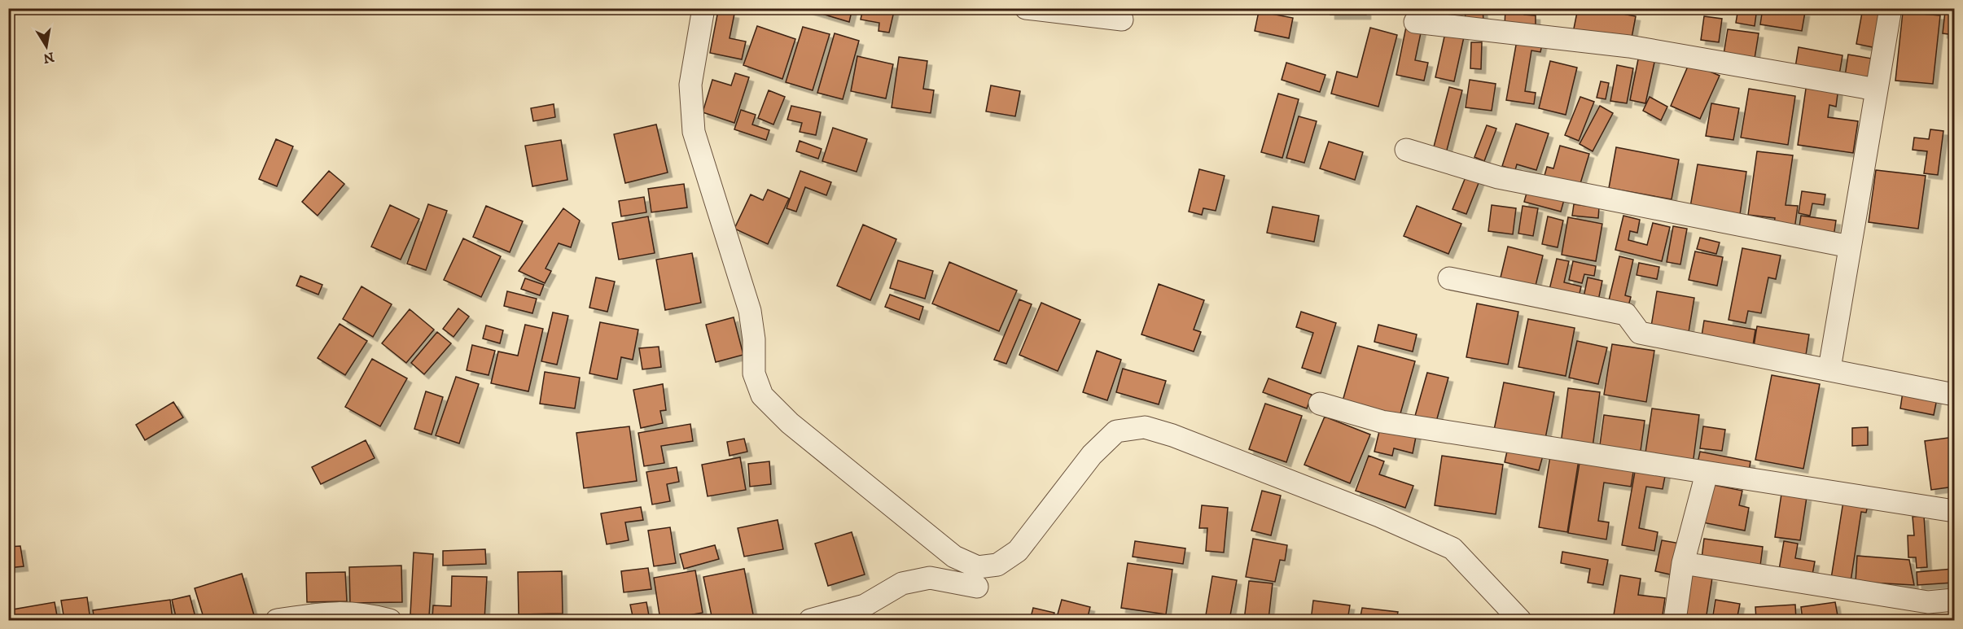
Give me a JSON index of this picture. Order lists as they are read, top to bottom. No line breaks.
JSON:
{"north":"bottom"}
